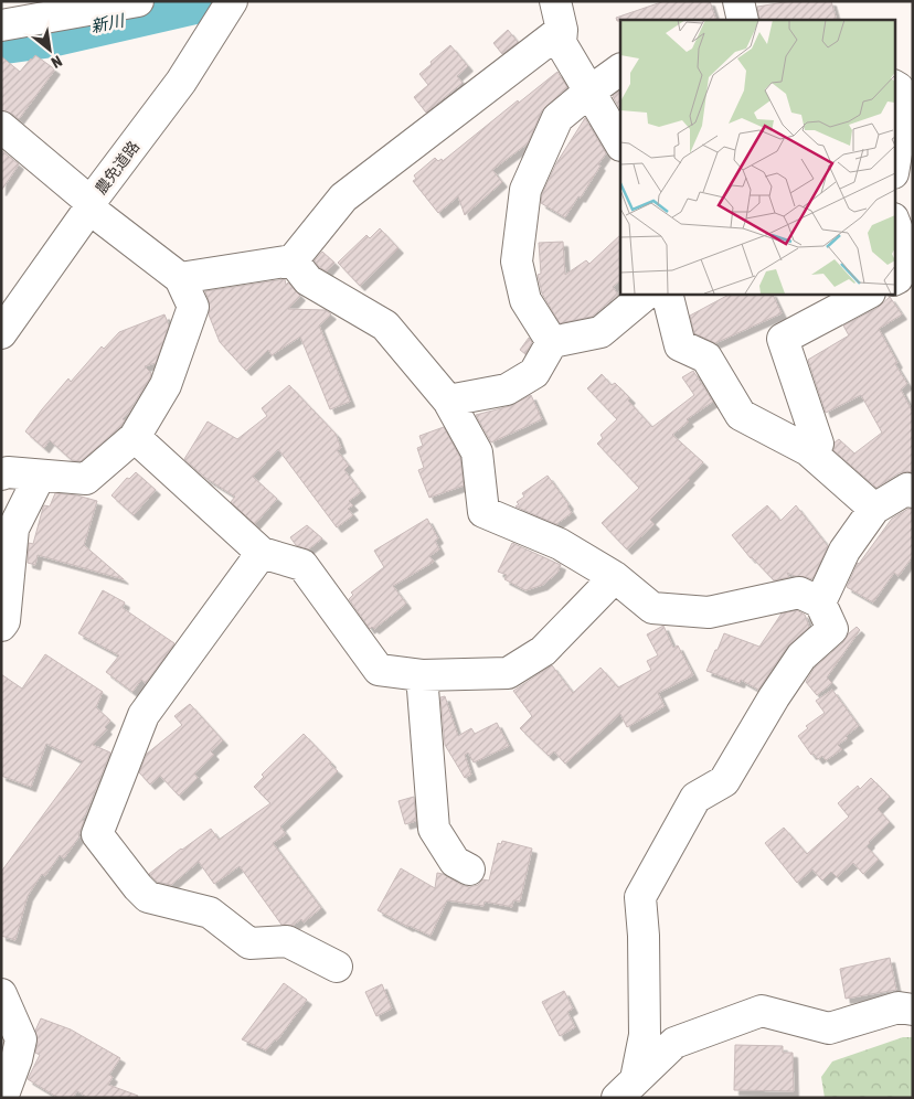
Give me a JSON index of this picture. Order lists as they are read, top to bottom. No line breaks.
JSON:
{"streets":{"street":["農免道路"]},"water":["新川"],"north":"bottom right"}
